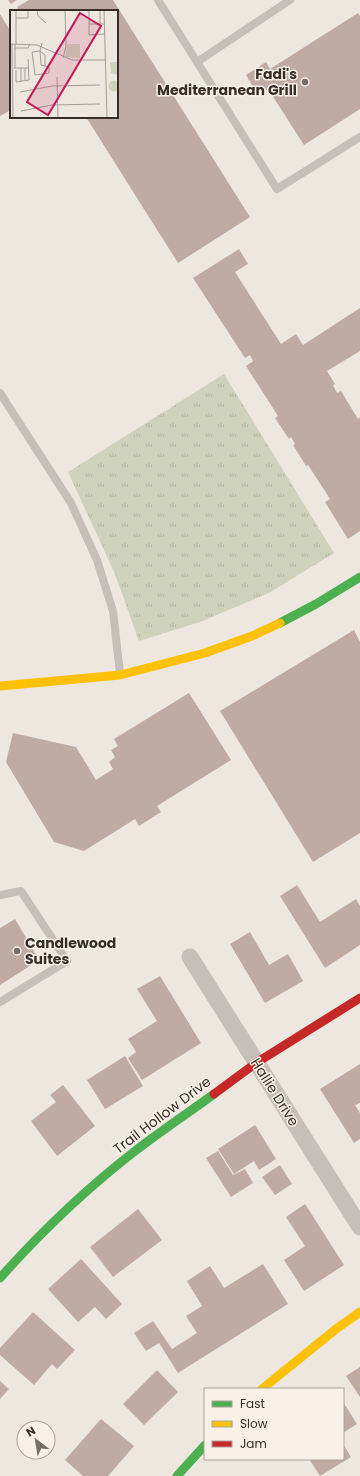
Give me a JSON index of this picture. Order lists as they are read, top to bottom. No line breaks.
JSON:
{"streets":{"street":["Hallie Drive","Trail Hollow Drive"]},"crossings":[["Hallie Drive","Trail Hollow Drive"]],"places":["Fadi's Mediterranean Grill","Candlewood Suites"],"legend":["Fast","Slow","Jam"],"north":"top left"}
